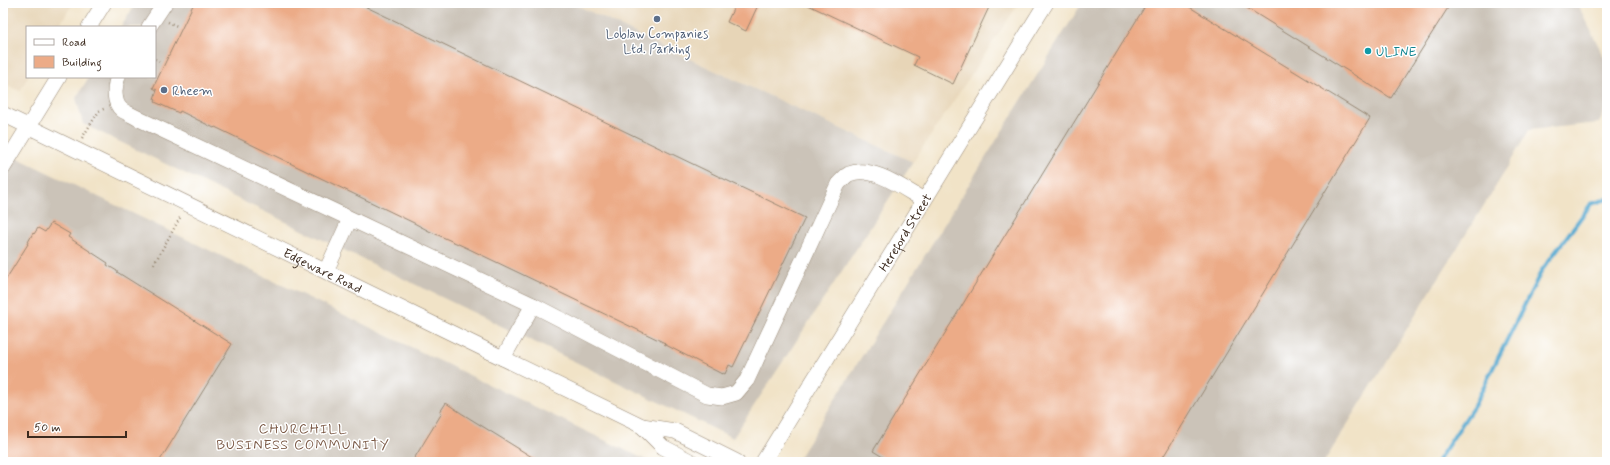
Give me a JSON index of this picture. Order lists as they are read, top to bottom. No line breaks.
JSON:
{"streets":{"street":["Hereford Street","Edgeware Road"]},"districts":["CHURCHILL BUSINESS COMMUNITY"],"places":["Loblaw Companies Ltd. Parking","ULINE","Rheem"],"legend":["Road","Building"],"scale_bar":"50 m"}
